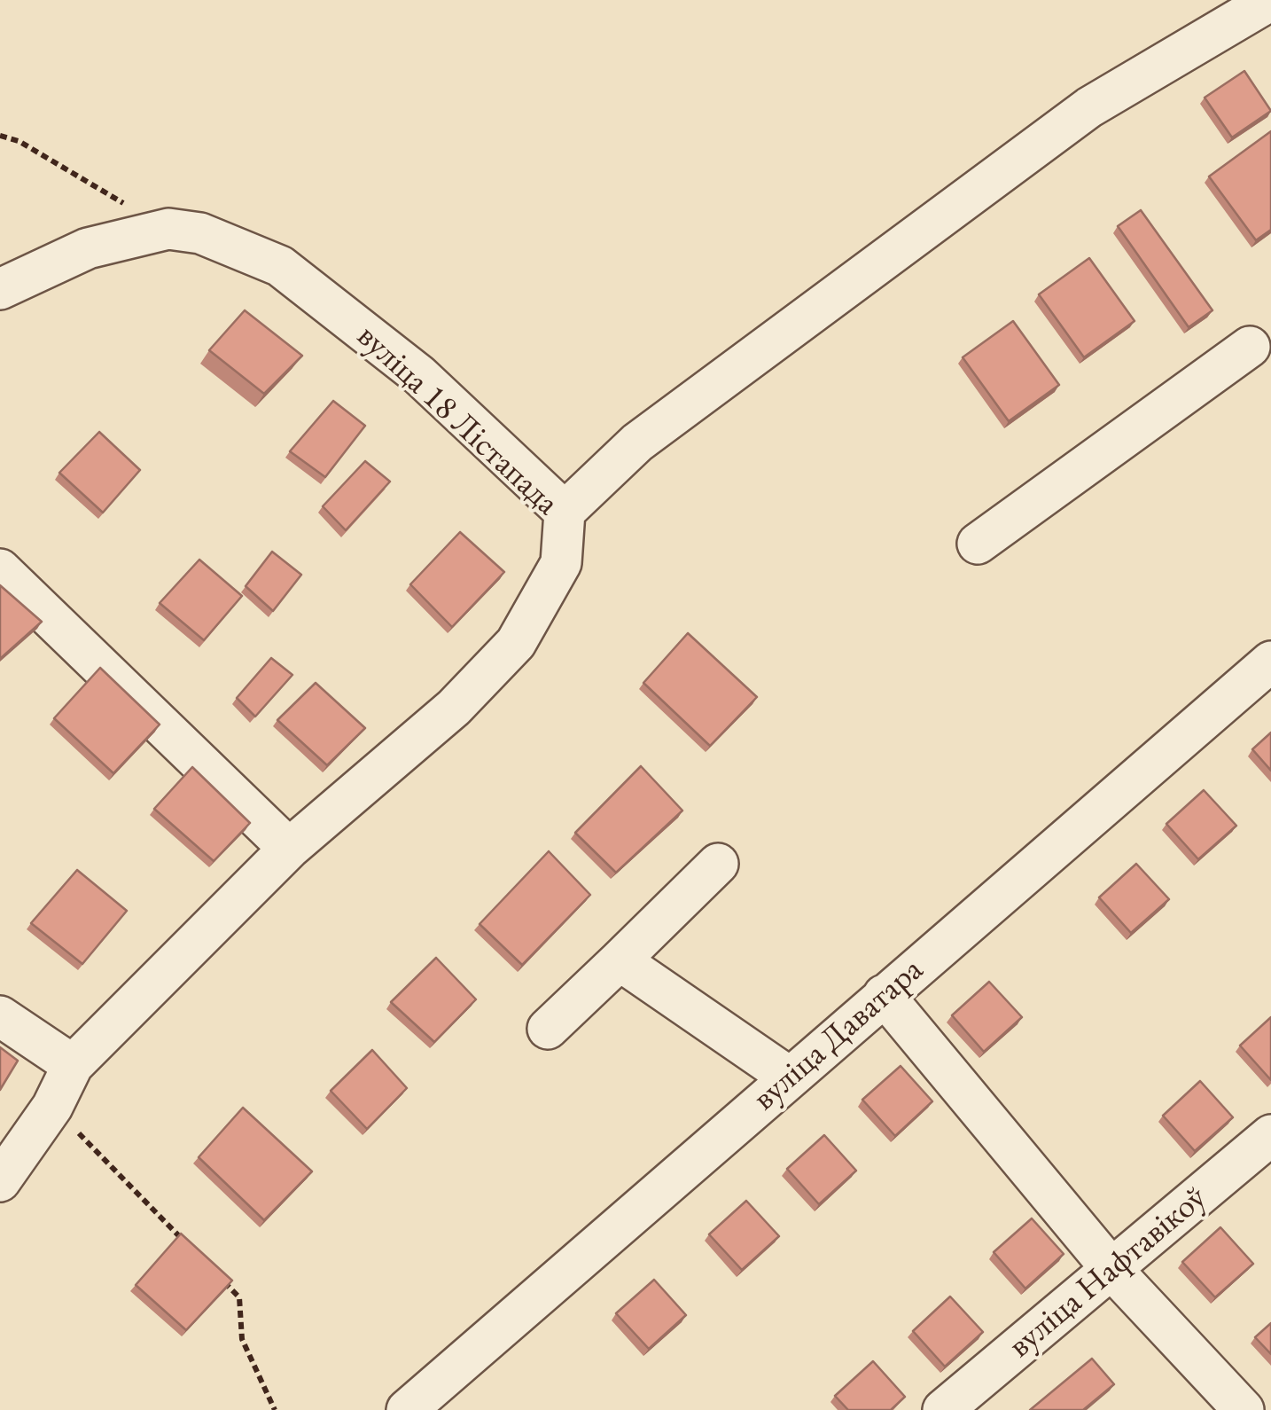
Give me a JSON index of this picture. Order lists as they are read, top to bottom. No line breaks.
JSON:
{"streets":{"street":["вуліца 18 Лістапада","вуліца Даватара","вуліца Нафтавікоў"]}}
